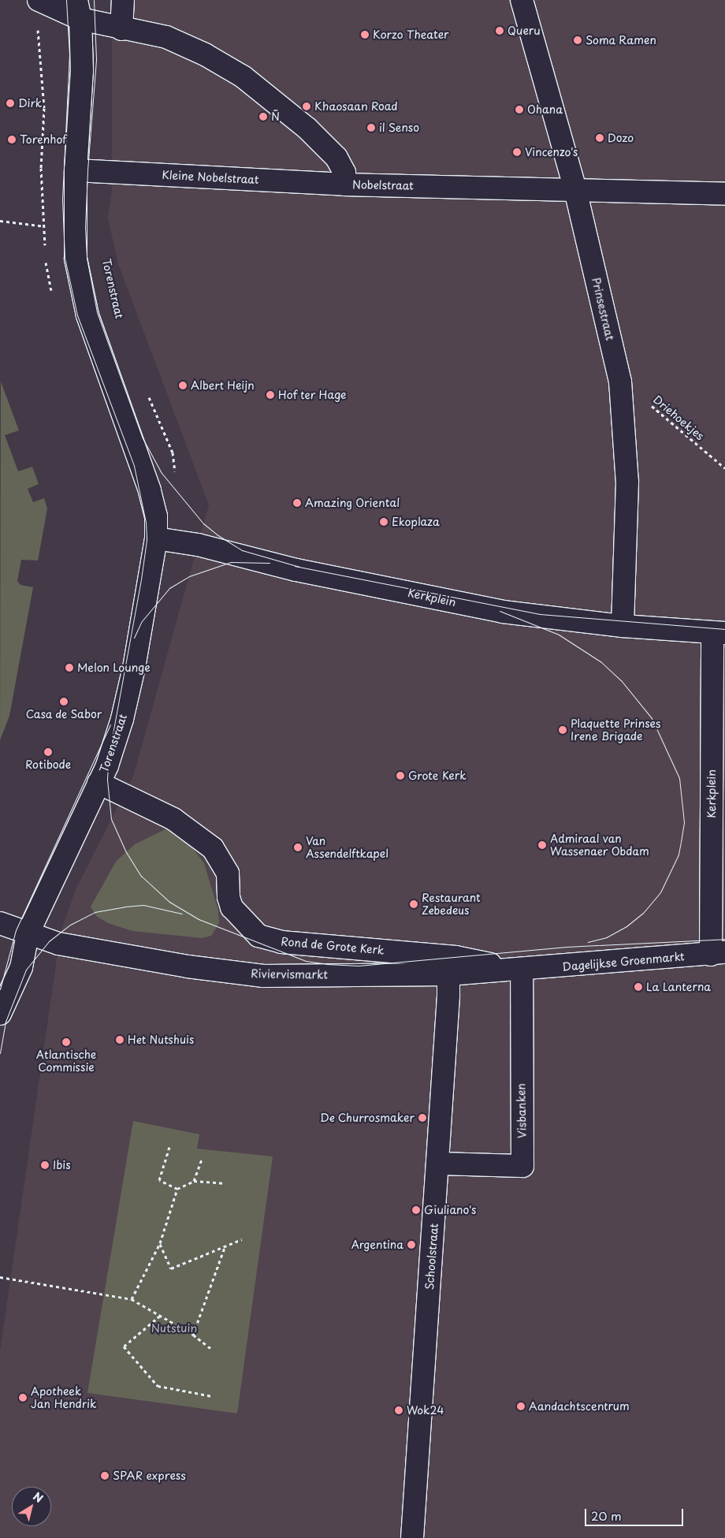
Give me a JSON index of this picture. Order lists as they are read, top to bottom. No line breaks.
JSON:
{"streets":{"street":["Kleine Nobelstraat","Nobelstraat","Torenstraat","Prinsestraat","Kerkplein","Rond de Grote Kerk","Dagelijkse Groenmarkt","Riviervismarkt","Visbanken","Schoolstraat"],"path":["Driehoekjes"]},"crossings":[["Kleine Nobelstraat","Nobelstraat"],["Kleine Nobelstraat","Torenstraat"],["Nobelstraat","Torenstraat"],["Nobelstraat","Prinsestraat"],["Torenstraat","Kerkplein"],["Torenstraat","Rond de Grote Kerk"],["Torenstraat","Riviervismarkt"],["Prinsestraat","Driehoekjes"],["Prinsestraat","Kerkplein"],["Kerkplein","Dagelijkse Groenmarkt"],["Rond de Grote Kerk","Dagelijkse Groenmarkt"],["Rond de Grote Kerk","Riviervismarkt"],["Rond de Grote Kerk","Visbanken"],["Dagelijkse Groenmarkt","Riviervismarkt"],["Dagelijkse Groenmarkt","Visbanken"],["Riviervismarkt","Visbanken"],["Riviervismarkt","Schoolstraat"],["Visbanken","Schoolstraat"]],"parks":["Nutstuin"],"places":["Queru","Korzo Theater","Soma Ramen","Dirk","Khaosaan Road","Ohana","Ñ","il Senso","Dozo","Torenhof","Vincenzo's","Albert Heijn","Hof ter Hage","Amazing Oriental","Ekoplaza","Melon Lounge","Casa de Sabor","Plaquette Prinses Irene Brigade","Rotibode","Grote Kerk","Admiraal van Wassenaer Obdam","Van Assendelftkapel","Restaurant Zebedeus","La Lanterna","Het Nutshuis","Atlantische Commissie","De Churrosmaker","Ibis","Giuliano's","Argentina","Apotheek Jan Hendrik","Aandachtscentrum","Wok24","SPAR express"],"scale_bar":"20 m","north":"top right"}
